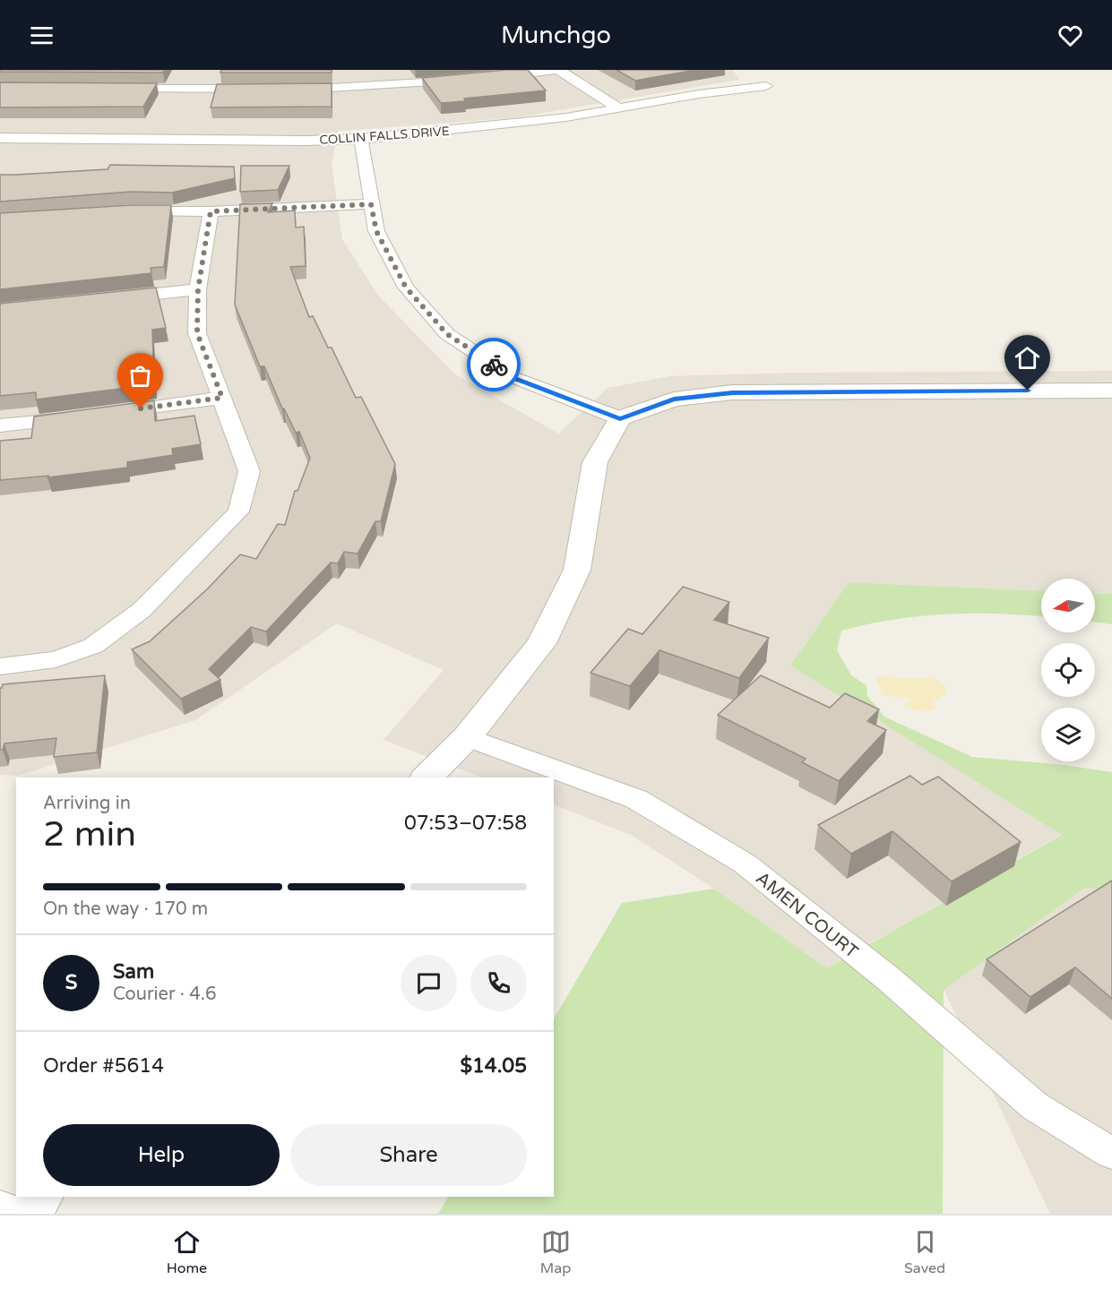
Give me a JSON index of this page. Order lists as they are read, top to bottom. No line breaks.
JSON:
{"streets":{"street":["COLLIN FALLS DRIVE","AMEN COURT"]},"north":"left","page":{"header":"Munchgo","heading":["2 min","Arriving in","07:53–07:58"],"panel":["Sam","Courier · 4.6","Order #5614","$14.05"],"bar":"On the way · 170 m","round":"S","buttons":["Help","Share"],"tabs":["Home","Map","Saved"]}}
